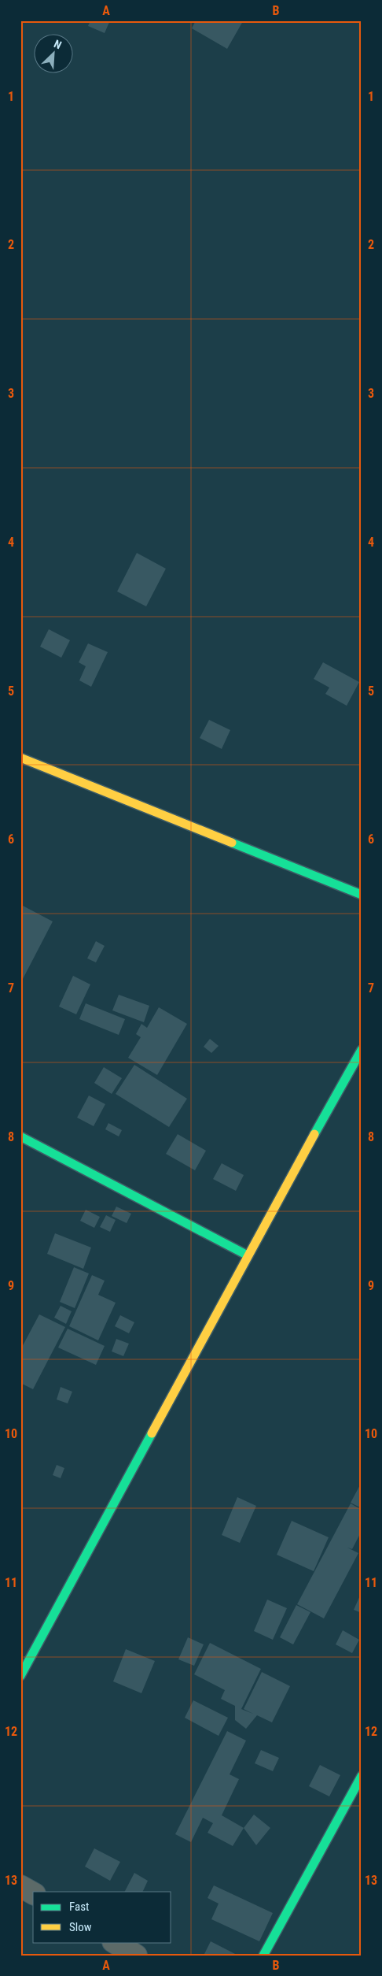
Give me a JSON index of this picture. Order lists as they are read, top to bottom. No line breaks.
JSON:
{"legend":["Fast","Slow"],"north":"top right","grid":{"columns":["A","B"],"rows":["1","2","3","4","5","6","7","8","9","10","11","12","13"]}}
